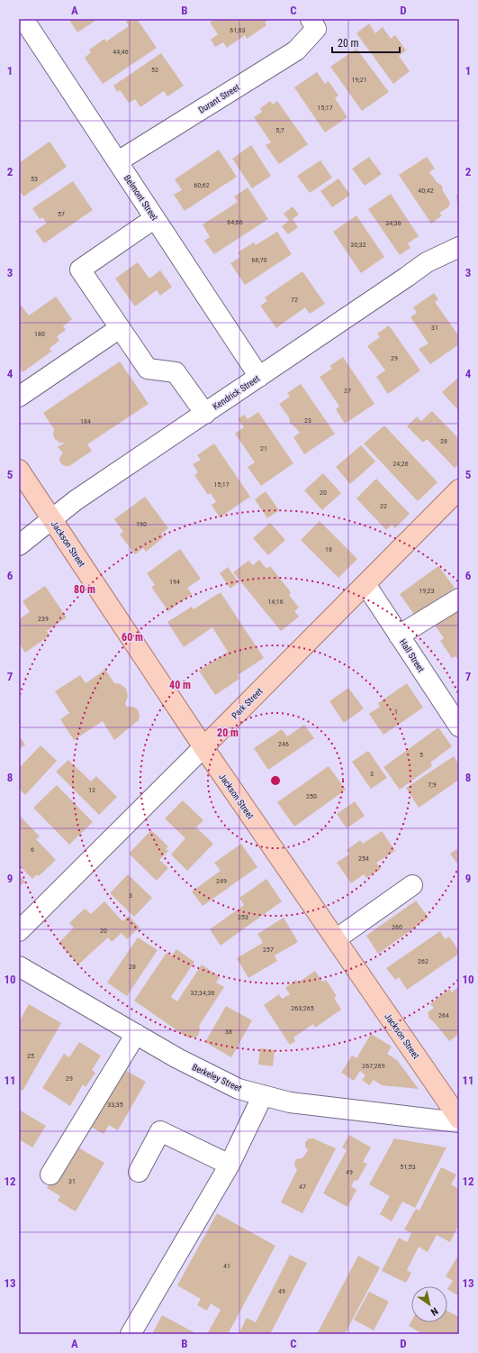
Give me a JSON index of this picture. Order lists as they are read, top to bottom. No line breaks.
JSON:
{"streets":{"main road":["Jackson Street","Park Street"],"street":["Durant Street","Belmont Street","Kendrick Street","Hall Street","Berkeley Street"]},"crossings":[["Durant Street","Belmont Street"],["Belmont Street","Kendrick Street"],["Kendrick Street","Jackson Street"],["Jackson Street","Park Street"],["Hall Street","Park Street"]],"house_numbers":["61;63","44;46","52","19;21","15;17","5;7","53","60;62","40;42","57","64;66","34;36","30;32","68;70","72","31","180","29","27","23","184","28","21","24;26","15;17","20","22","190","18","194","19;23","14;16","239","1","246","5","3","7;9","12","250","6","254","249","3","253","260","20","257","262","28","32;34;36","263;265","264","38","25","267;269","29","33;35","51;53","49","31","47","41","49"],"scale_bar":"20 m","north":"bottom right","grid":{"columns":["A","B","C","D"],"rows":["1","2","3","4","5","6","7","8","9","10","11","12","13"]},"rings":["80 m","60 m","40 m","20 m"]}
